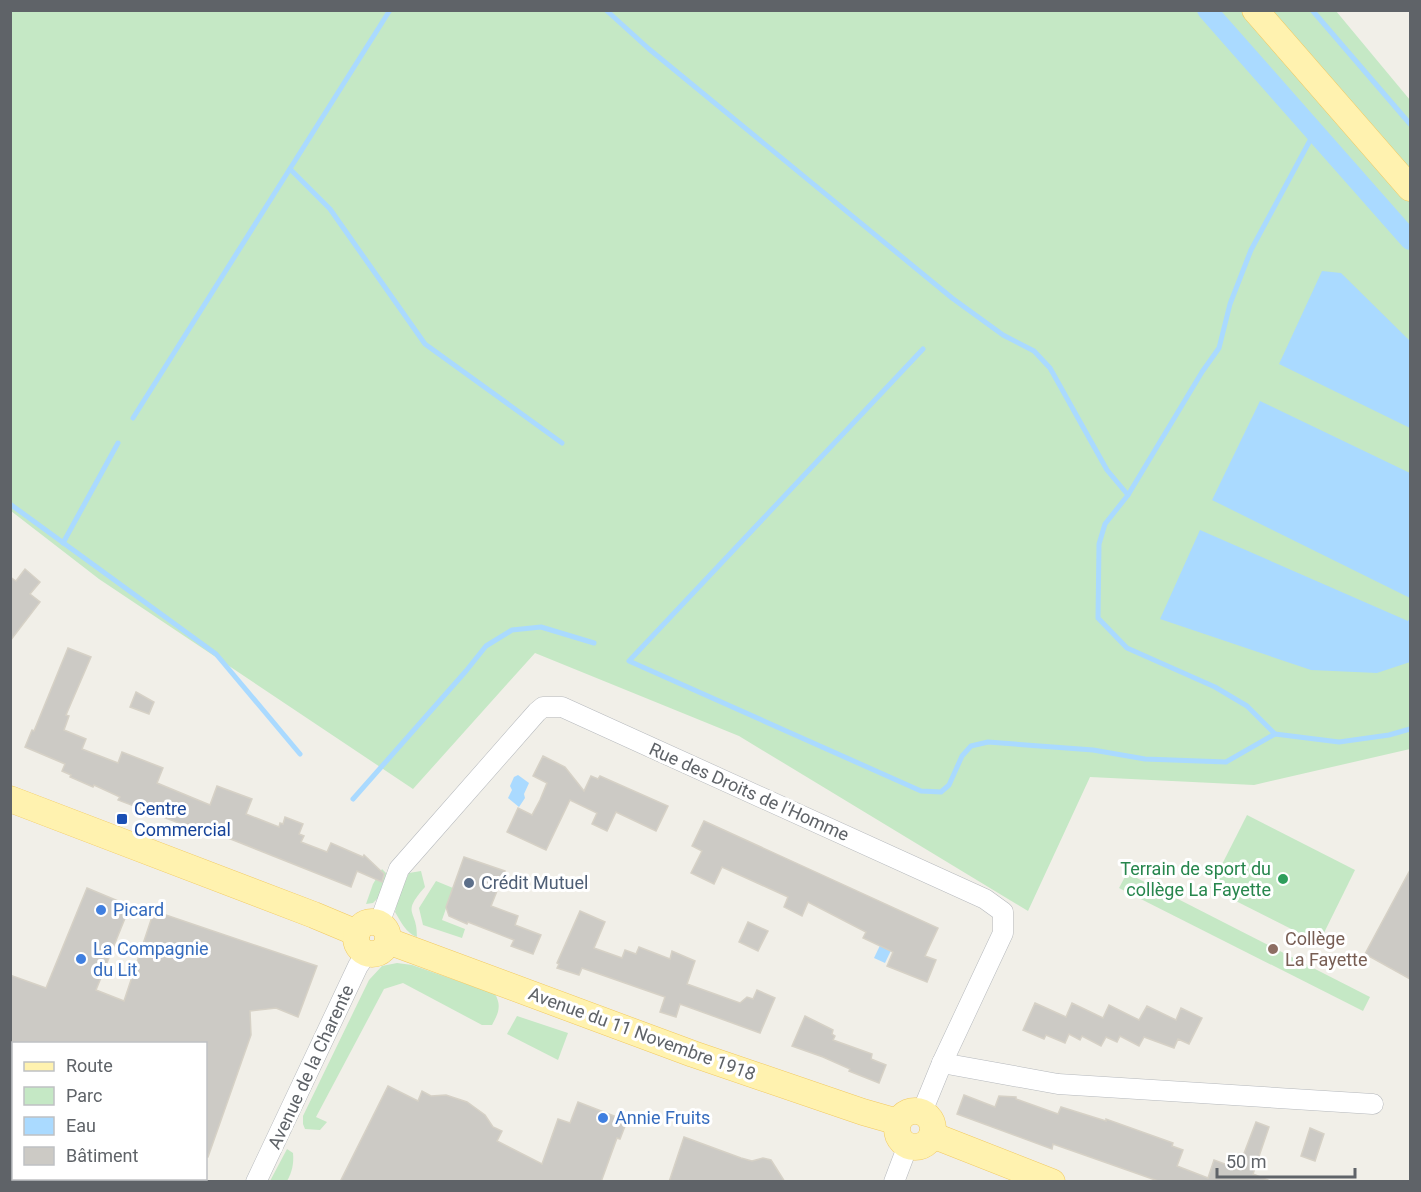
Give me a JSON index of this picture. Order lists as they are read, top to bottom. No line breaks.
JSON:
{"streets":{"main road":["Avenue du 11 Novembre 1918"],"street":["Rue des Droits de l'Homme","Avenue de la Charente"]},"crossings":[["Rue des Droits de l'Homme","Avenue du 11 Novembre 1918"],["Rue des Droits de l'Homme","Avenue de la Charente"],["Avenue du 11 Novembre 1918","Avenue de la Charente"]],"places":{"transit":["Centre Commercial"],"other":["Terrain de sport du collège La Fayette","Crédit Mutuel","Picard","Collège La Fayette","La Compagnie du Lit","Annie Fruits"]},"legend":["Route","Parc","Eau","Bâtiment"],"scale_bar":"50 m"}
